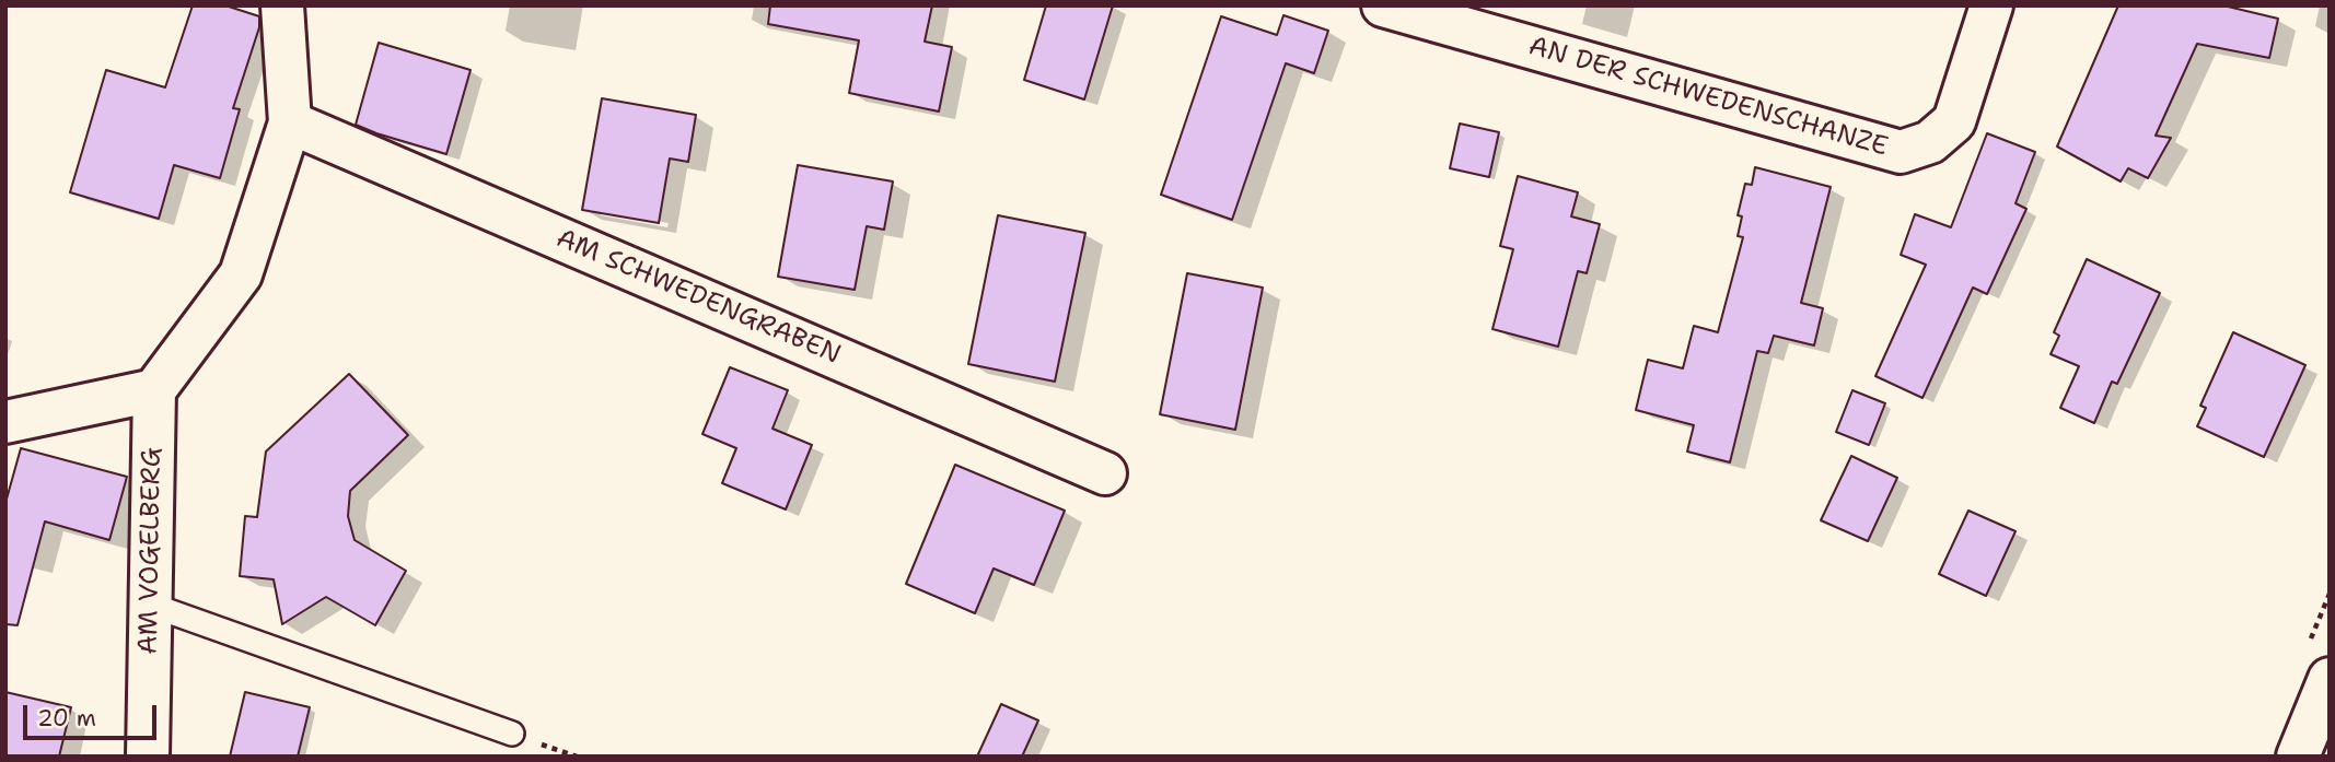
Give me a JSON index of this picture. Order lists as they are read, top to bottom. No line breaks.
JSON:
{"streets":{"street":["AN DER SCHWEDENSCHANZE","AM SCHWEDENGRABEN","AM VOGELBERG"]},"scale_bar":"20 m"}
